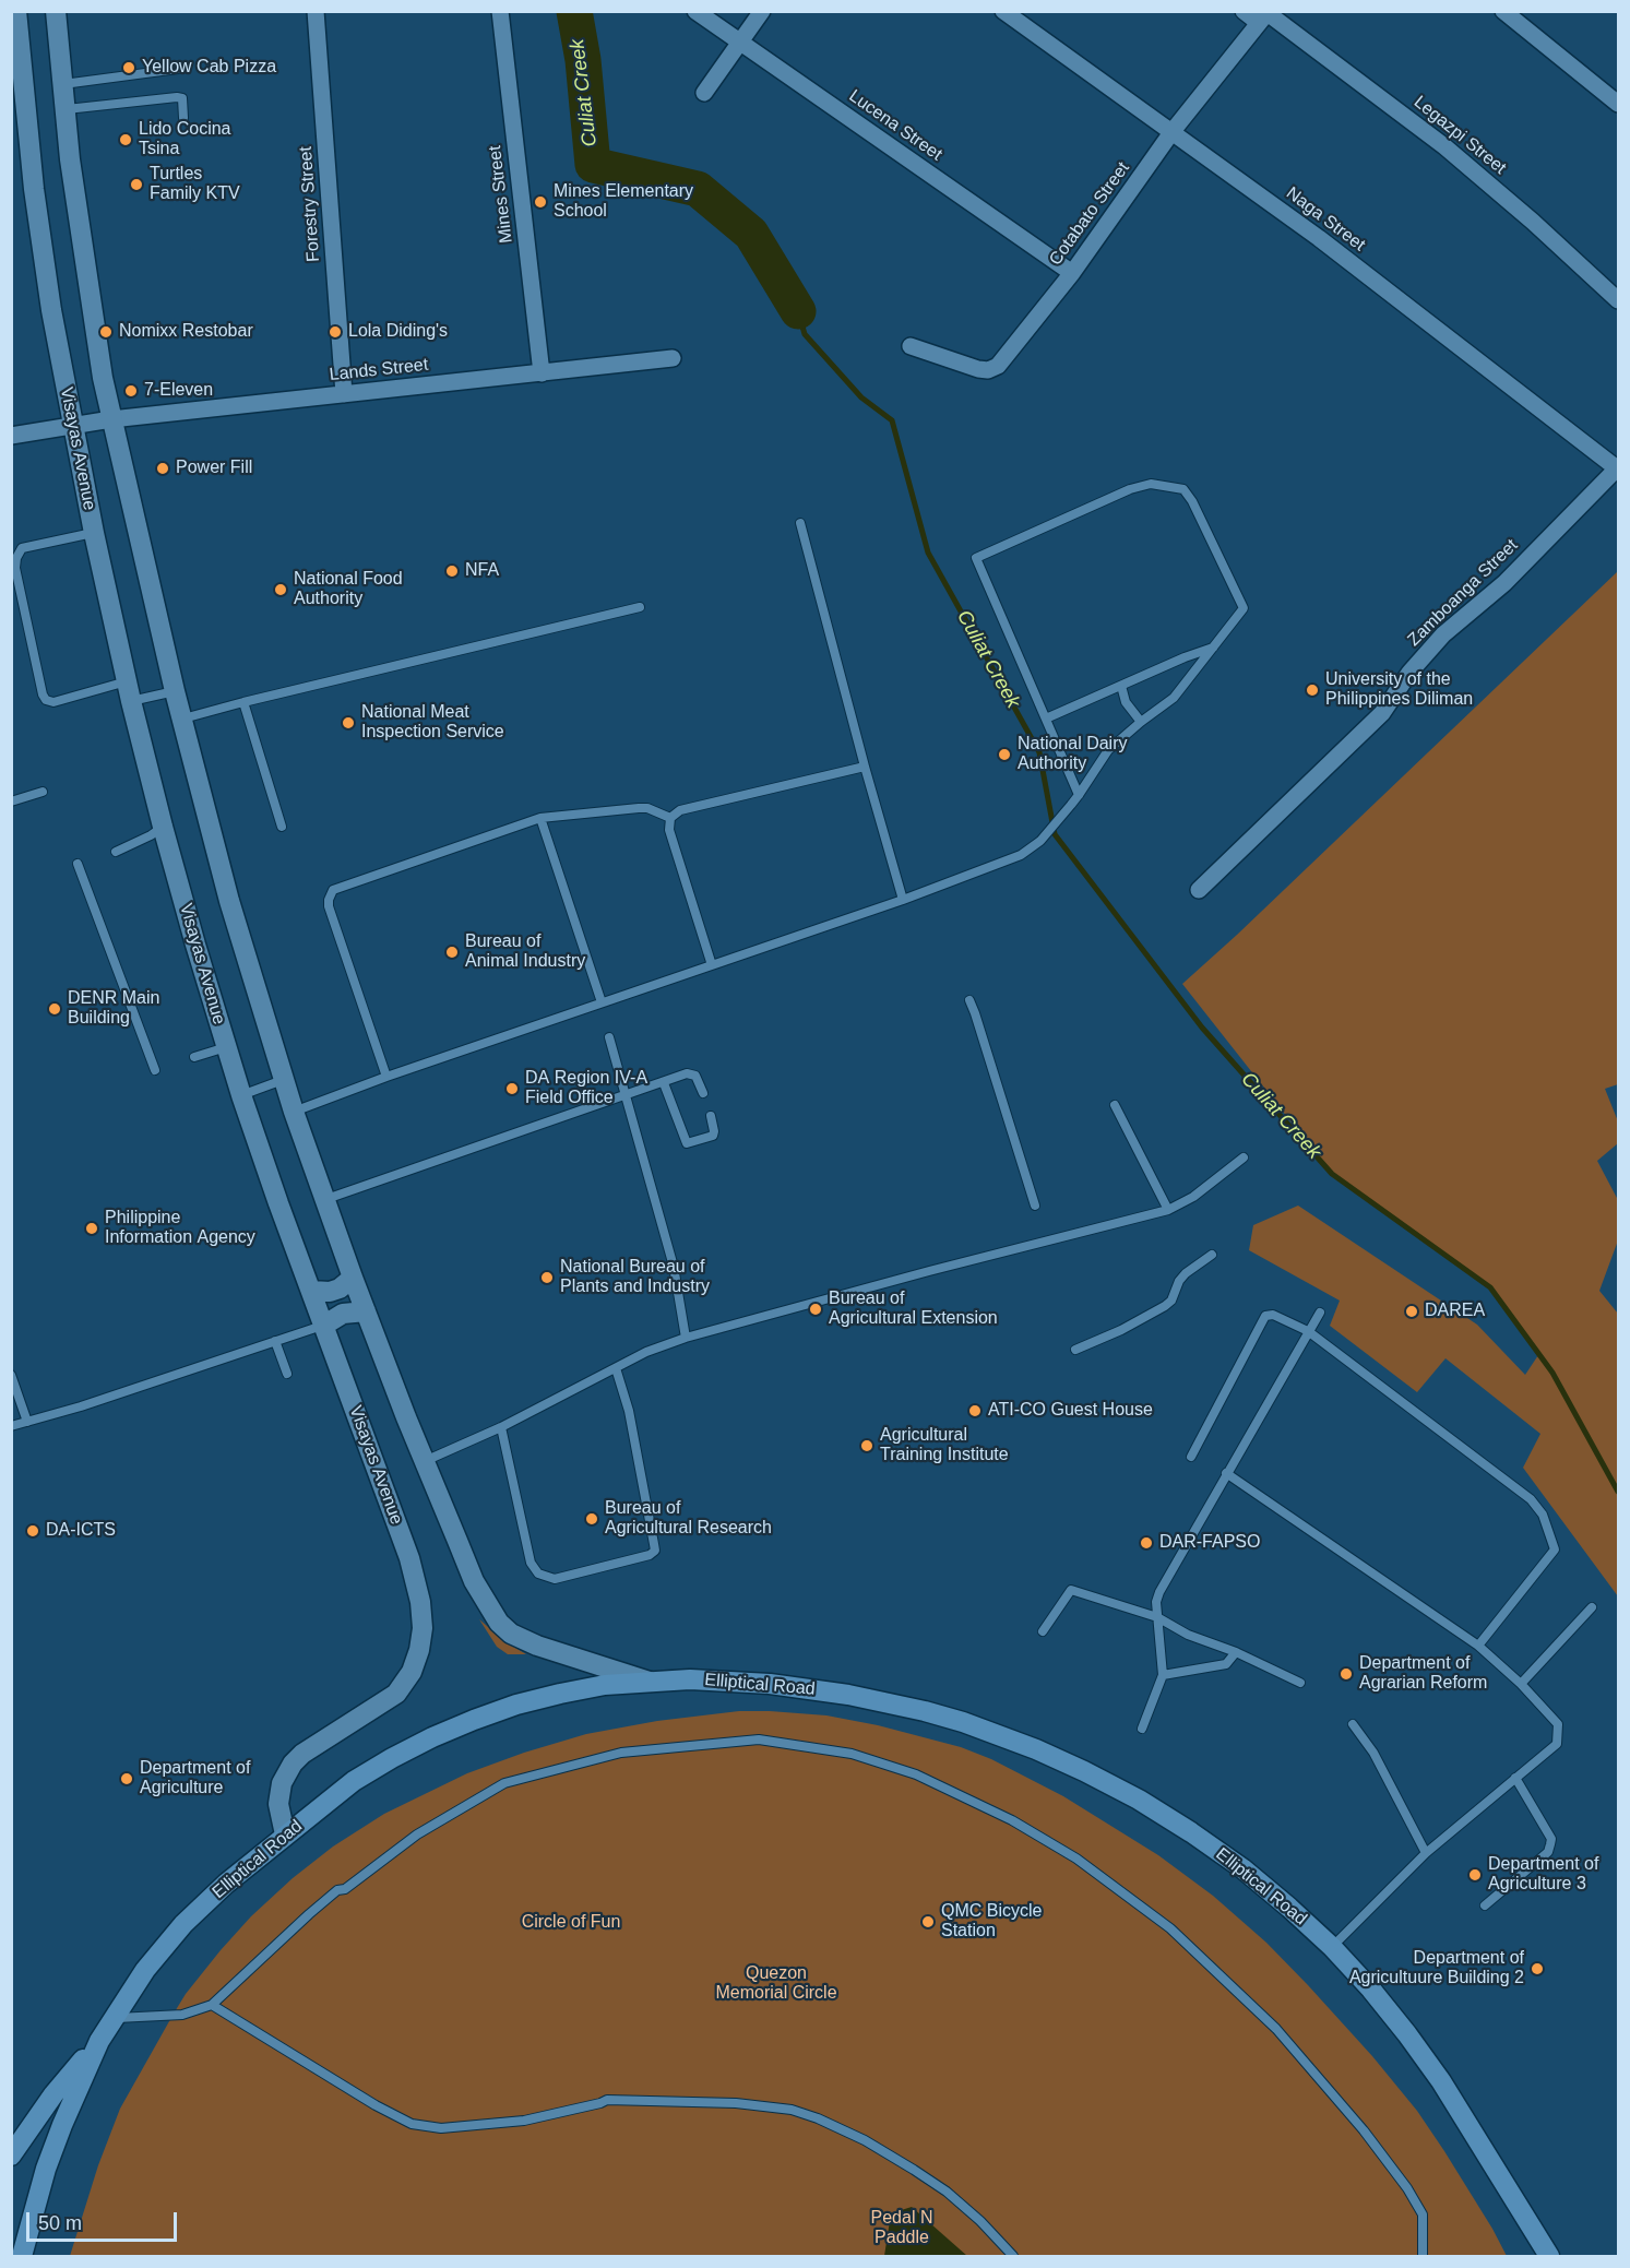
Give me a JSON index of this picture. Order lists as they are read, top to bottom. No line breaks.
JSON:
{"streets":{"main road":["Visayas Avenue","Elliptical Road"],"street":["Lucena Street","Legazpi Street","Mines Street","Forestry Street","Cotabato Street","Naga Street","Lands Street","Zamboanga Street"]},"crossings":[["Lucena Street","Cotabato Street"],["Legazpi Street","Cotabato Street"],["Mines Street","Lands Street"],["Forestry Street","Lands Street"],["Cotabato Street","Naga Street"],["Naga Street","Zamboanga Street"],["Lands Street","Visayas Avenue"],["Visayas Avenue","Elliptical Road"]],"water":["Culiat Creek"],"parks":["Circle of Fun","Quezon Memorial Circle","Pedal N Paddle"],"places":["Yellow Cab Pizza","Lido Cocina Tsina","Turtles Family KTV","Mines Elementary School","Nomixx Restobar","Lola Diding's","7-Eleven","Power Fill","NFA","National Food Authority","University of the Philippines Diliman","National Meat Inspection Service","National Dairy Authority","Bureau of Animal Industry","DENR Main Building","DA Region IV-A Field Office","Philippine Information Agency","National Bureau of Plants and Industry","Bureau of Agricultural Extension","DAREA","ATI-CO Guest House","Agricultural Training Institute","Bureau of Agricultural Research","DA-ICTS","DAR-FAPSO","Department of Agrarian Reform","Department of Agriculture","Department of Agriculture 3","QMC Bicycle Station","Department of Agricultuure Building 2"],"scale_bar":"50 m"}
